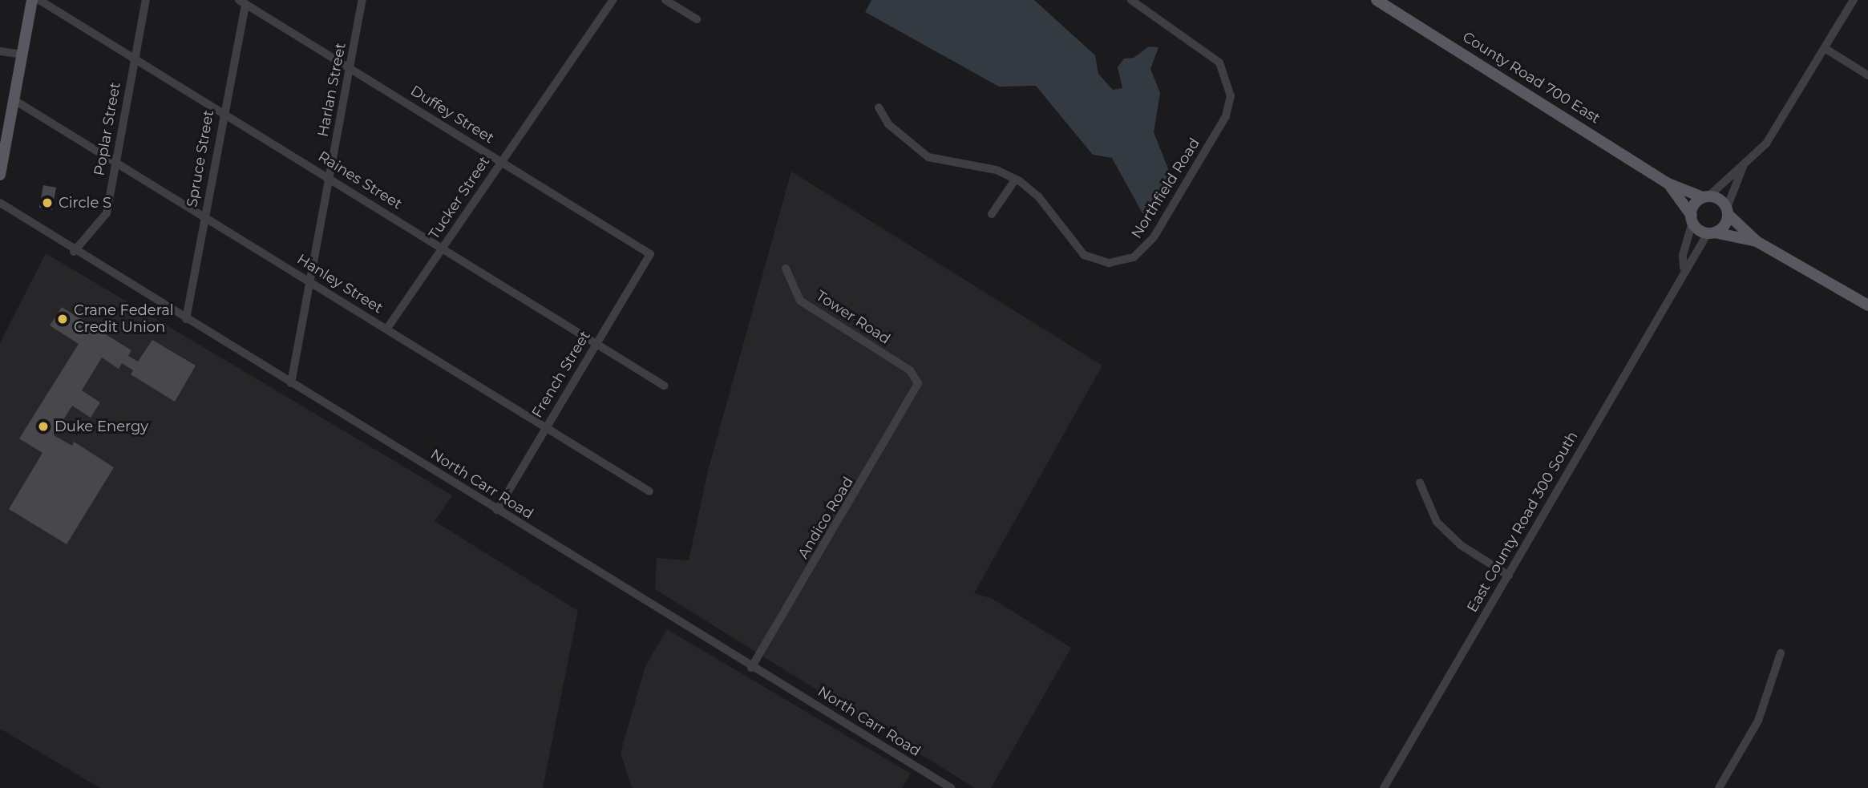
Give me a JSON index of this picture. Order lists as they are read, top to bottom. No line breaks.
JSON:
{"streets":{"main road":["County Road 700 East"],"street":["Harlan Street","Duffey Street","Poplar Street","Spruce Street","Raines Street","Northfield Road","Tucker Street","Hanley Street","Tower Road","French Street","North Carr Road","Andico Road","East County Road 300 South"]},"crossings":[["County Road 700 East","East County Road 300 South"],["Harlan Street","Duffey Street"],["Harlan Street","Raines Street"],["Harlan Street","Hanley Street"],["Harlan Street","North Carr Road"],["Duffey Street","Spruce Street"],["Duffey Street","Tucker Street"],["Duffey Street","French Street"],["Poplar Street","Raines Street"],["Poplar Street","Hanley Street"],["Poplar Street","North Carr Road"],["Spruce Street","Raines Street"],["Spruce Street","Hanley Street"],["Spruce Street","North Carr Road"],["Raines Street","Tucker Street"],["Raines Street","French Street"],["Tucker Street","Hanley Street"],["Hanley Street","French Street"],["Tower Road","Andico Road"],["French Street","North Carr Road"],["North Carr Road","Andico Road"]],"places":["Circle S","Crane Federal Credit Union","Duke Energy"]}
